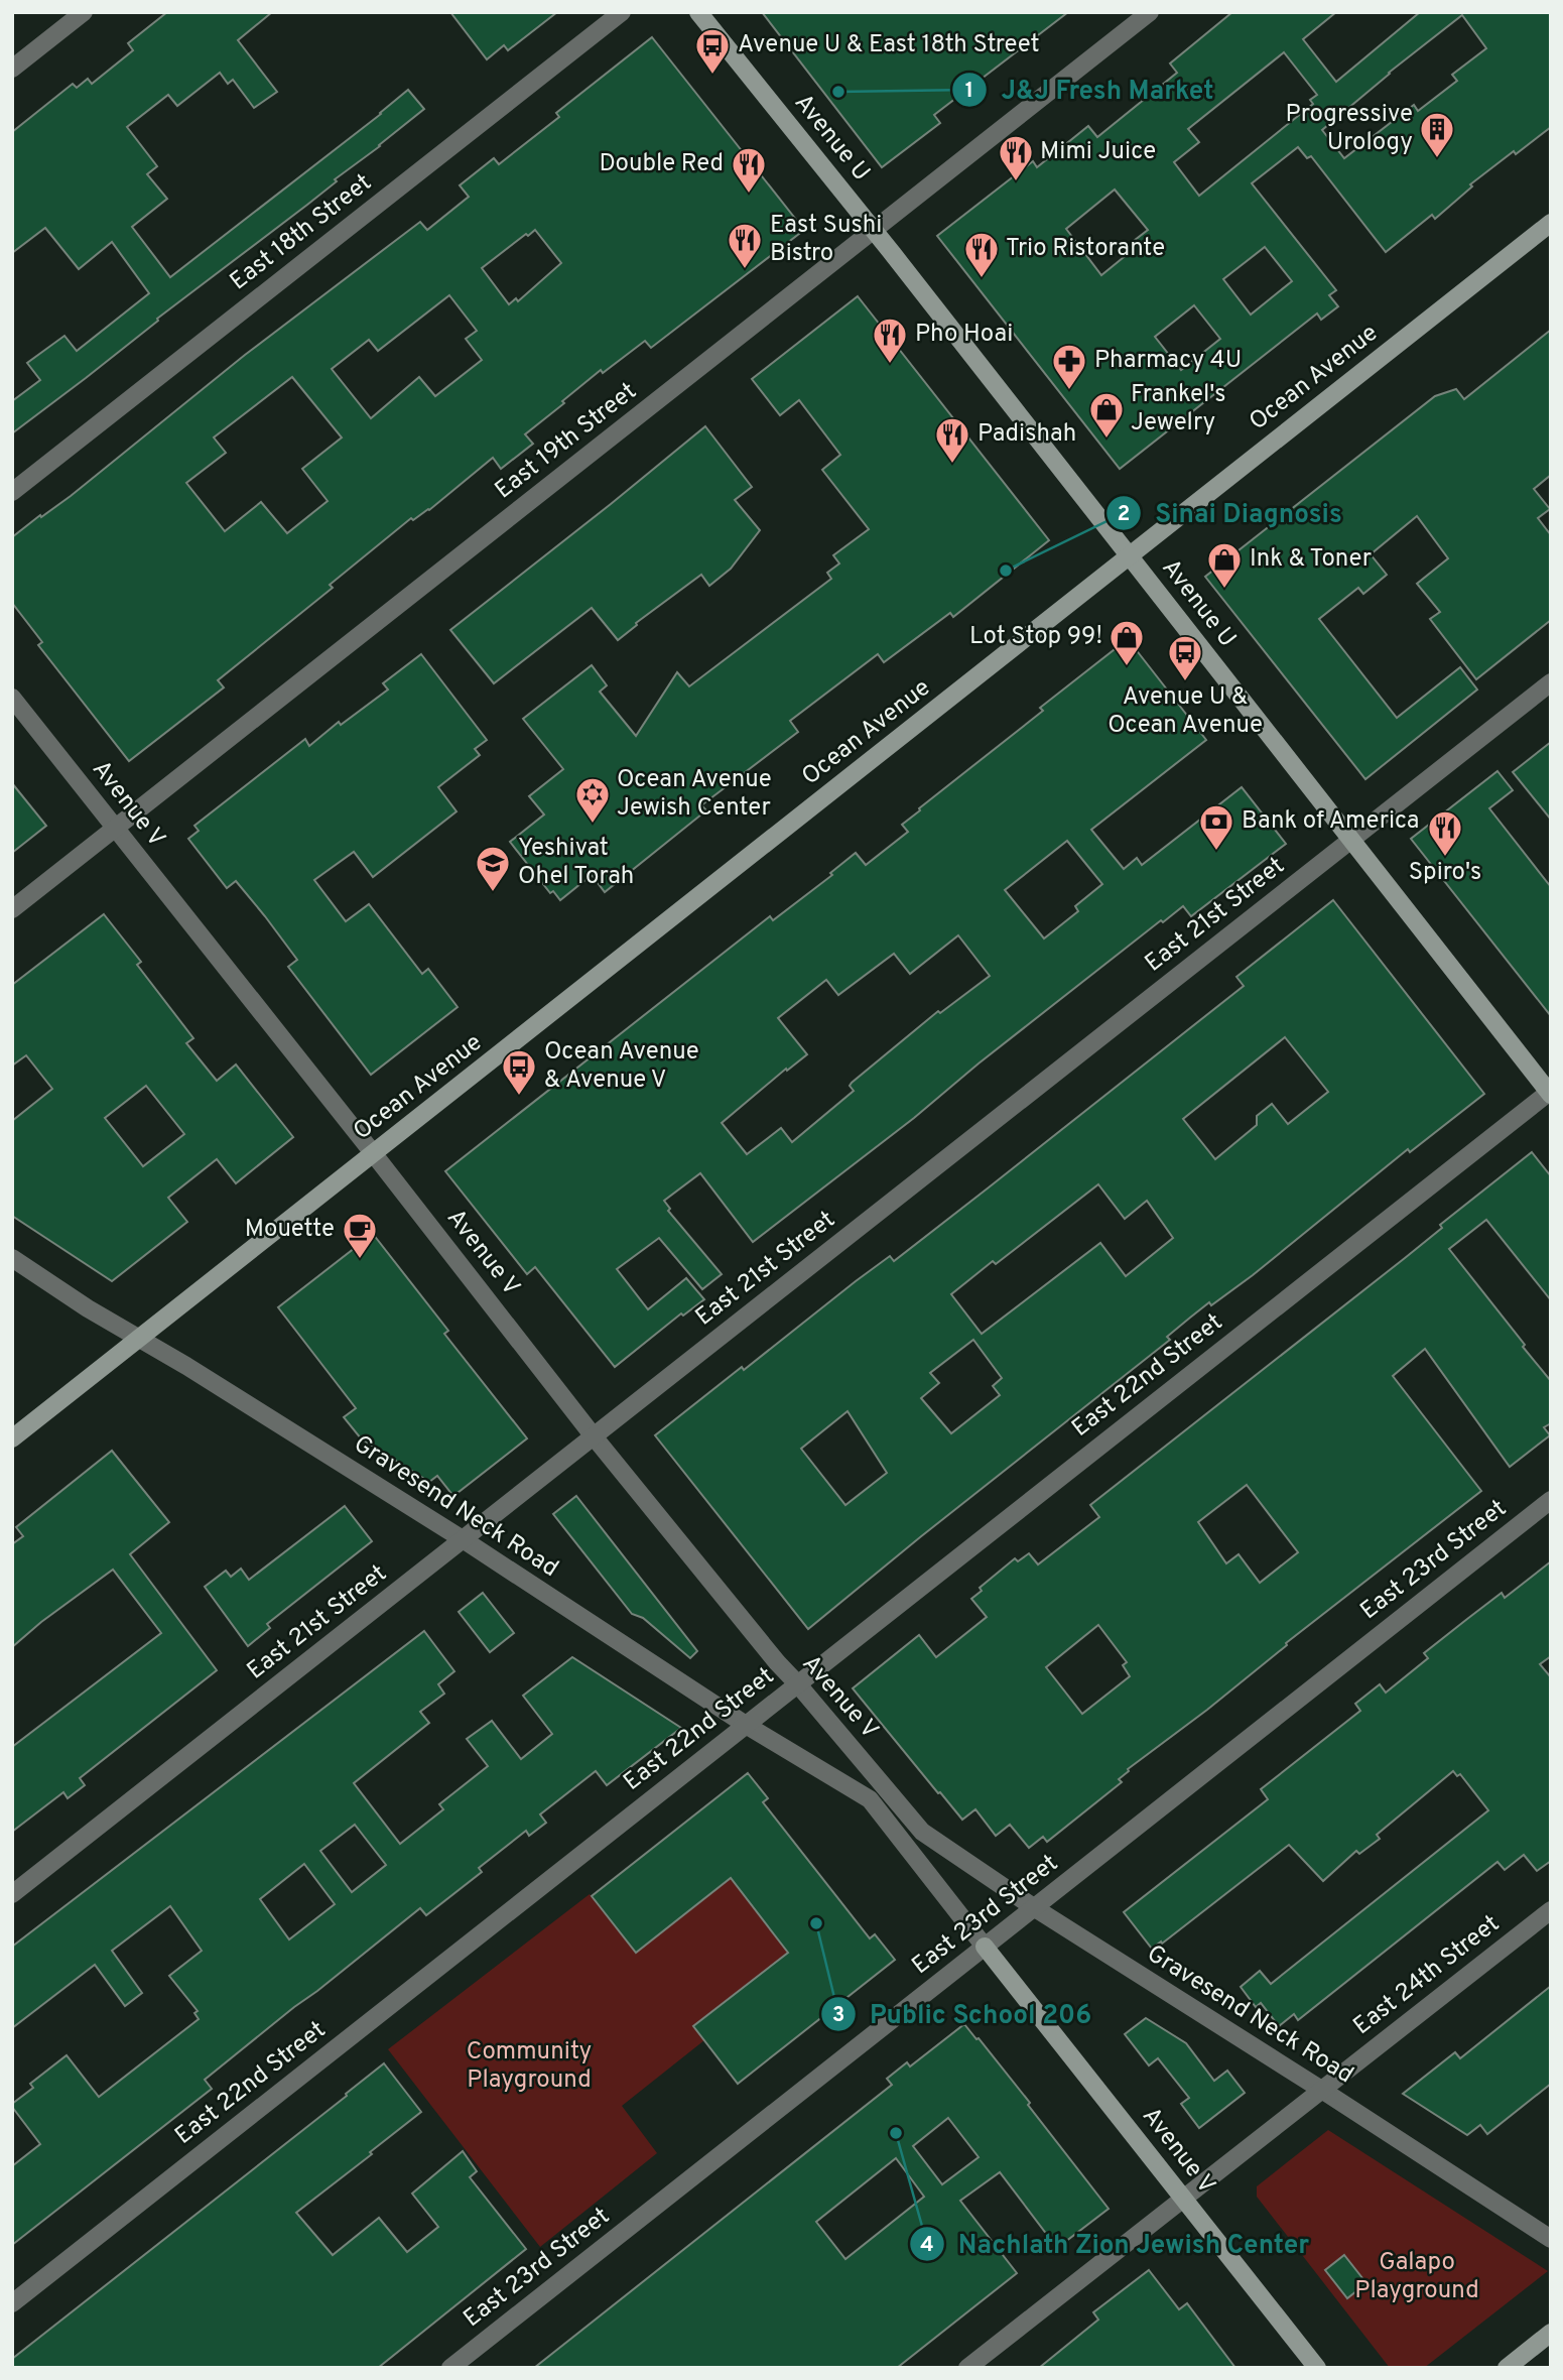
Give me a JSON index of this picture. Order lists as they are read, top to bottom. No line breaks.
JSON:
{"streets":{"main road":["Avenue U","Ocean Avenue","Avenue V"],"street":["East 18th Street","East 19th Street","East 21st Street","East 22nd Street","Gravesend Neck Road","East 23rd Street","East 24th Street"]},"crossings":[["Avenue U","Ocean Avenue"],["Avenue U","East 19th Street"],["Avenue U","East 21st Street"],["Avenue U","East 22nd Street"],["Ocean Avenue","Avenue V"],["Ocean Avenue","Gravesend Neck Road"],["East 19th Street","Avenue V"],["Avenue V","East 21st Street"],["Avenue V","East 22nd Street"],["Avenue V","Gravesend Neck Road"],["Avenue V","East 23rd Street"],["Avenue V","East 24th Street"],["East 21st Street","Gravesend Neck Road"],["East 22nd Street","Gravesend Neck Road"],["Gravesend Neck Road","East 23rd Street"],["Gravesend Neck Road","East 24th Street"]],"parks":["Community Playground","Galapo Playground"],"places":{"bus stop":["Avenue U & East 18th Street","Avenue U & Ocean Avenue","Ocean Avenue & Avenue V"],"other":["J&J Fresh Market","Sinai Diagnosis","Public School 206","Nachlath Zion Jewish Center"],"building":["Progressive Urology"],"restaurant":["Mimi Juice","Double Red","East Sushi Bistro","Trio Ristorante","Pho Hoai","Padishah","Spiro's"],"pharmacy":["Pharmacy 4U"],"shop":["Frankel's Jewelry","Ink & Toner","Lot Stop 99!"],"synagogue":["Ocean Avenue Jewish Center"],"bank":["Bank of America"],"school or university":["Yeshivat Ohel Torah"],"cafe":["Mouette"]}}
